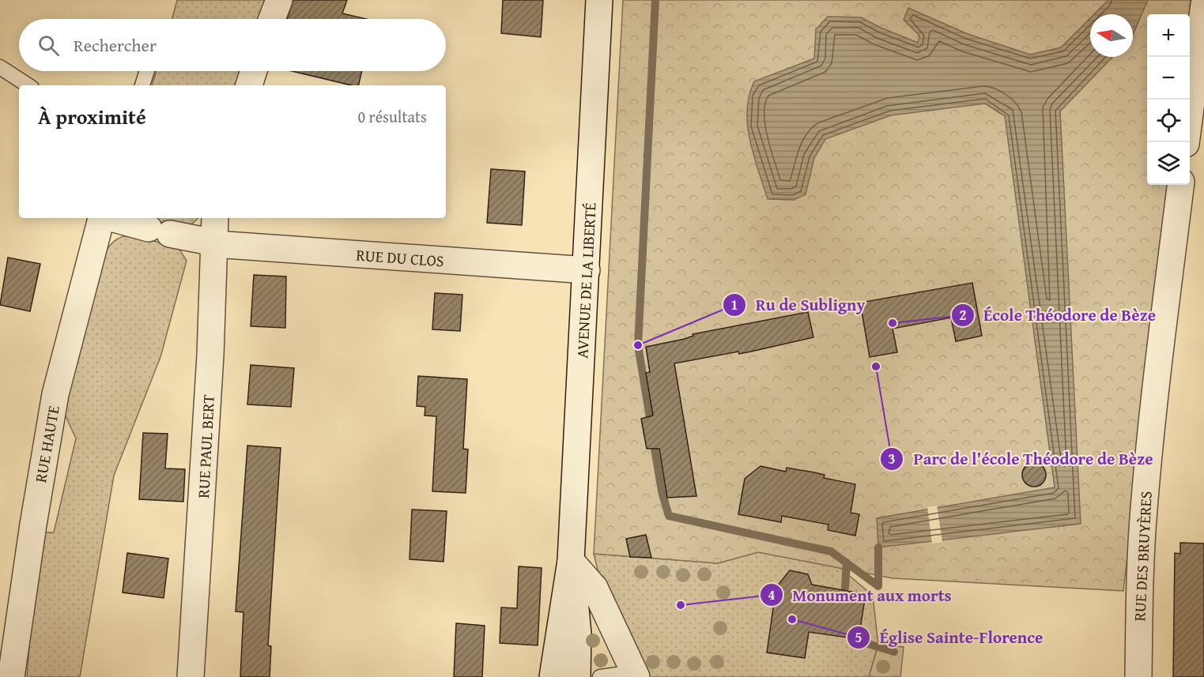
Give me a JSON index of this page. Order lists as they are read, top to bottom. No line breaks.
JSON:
{"streets":{"street":["RUE DU CLOS","AVENUE DE LA LIBERTÉ","RUE HAUTE","RUE PAUL BERT","RUE DES BRUYÈRES"]},"crossings":[["RUE DU CLOS","AVENUE DE LA LIBERTÉ"],["RUE DU CLOS","RUE PAUL BERT"]],"places":["École Théodore de Bèze","Ru de Subligny","Parc de l'école Théodore de Bèze","Monument aux morts","Église Sainte-Florence"],"north":"left","page":{"map_buttons":["+","−"],"search":"Rechercher","heading":["À proximité","0 résultats"]}}
